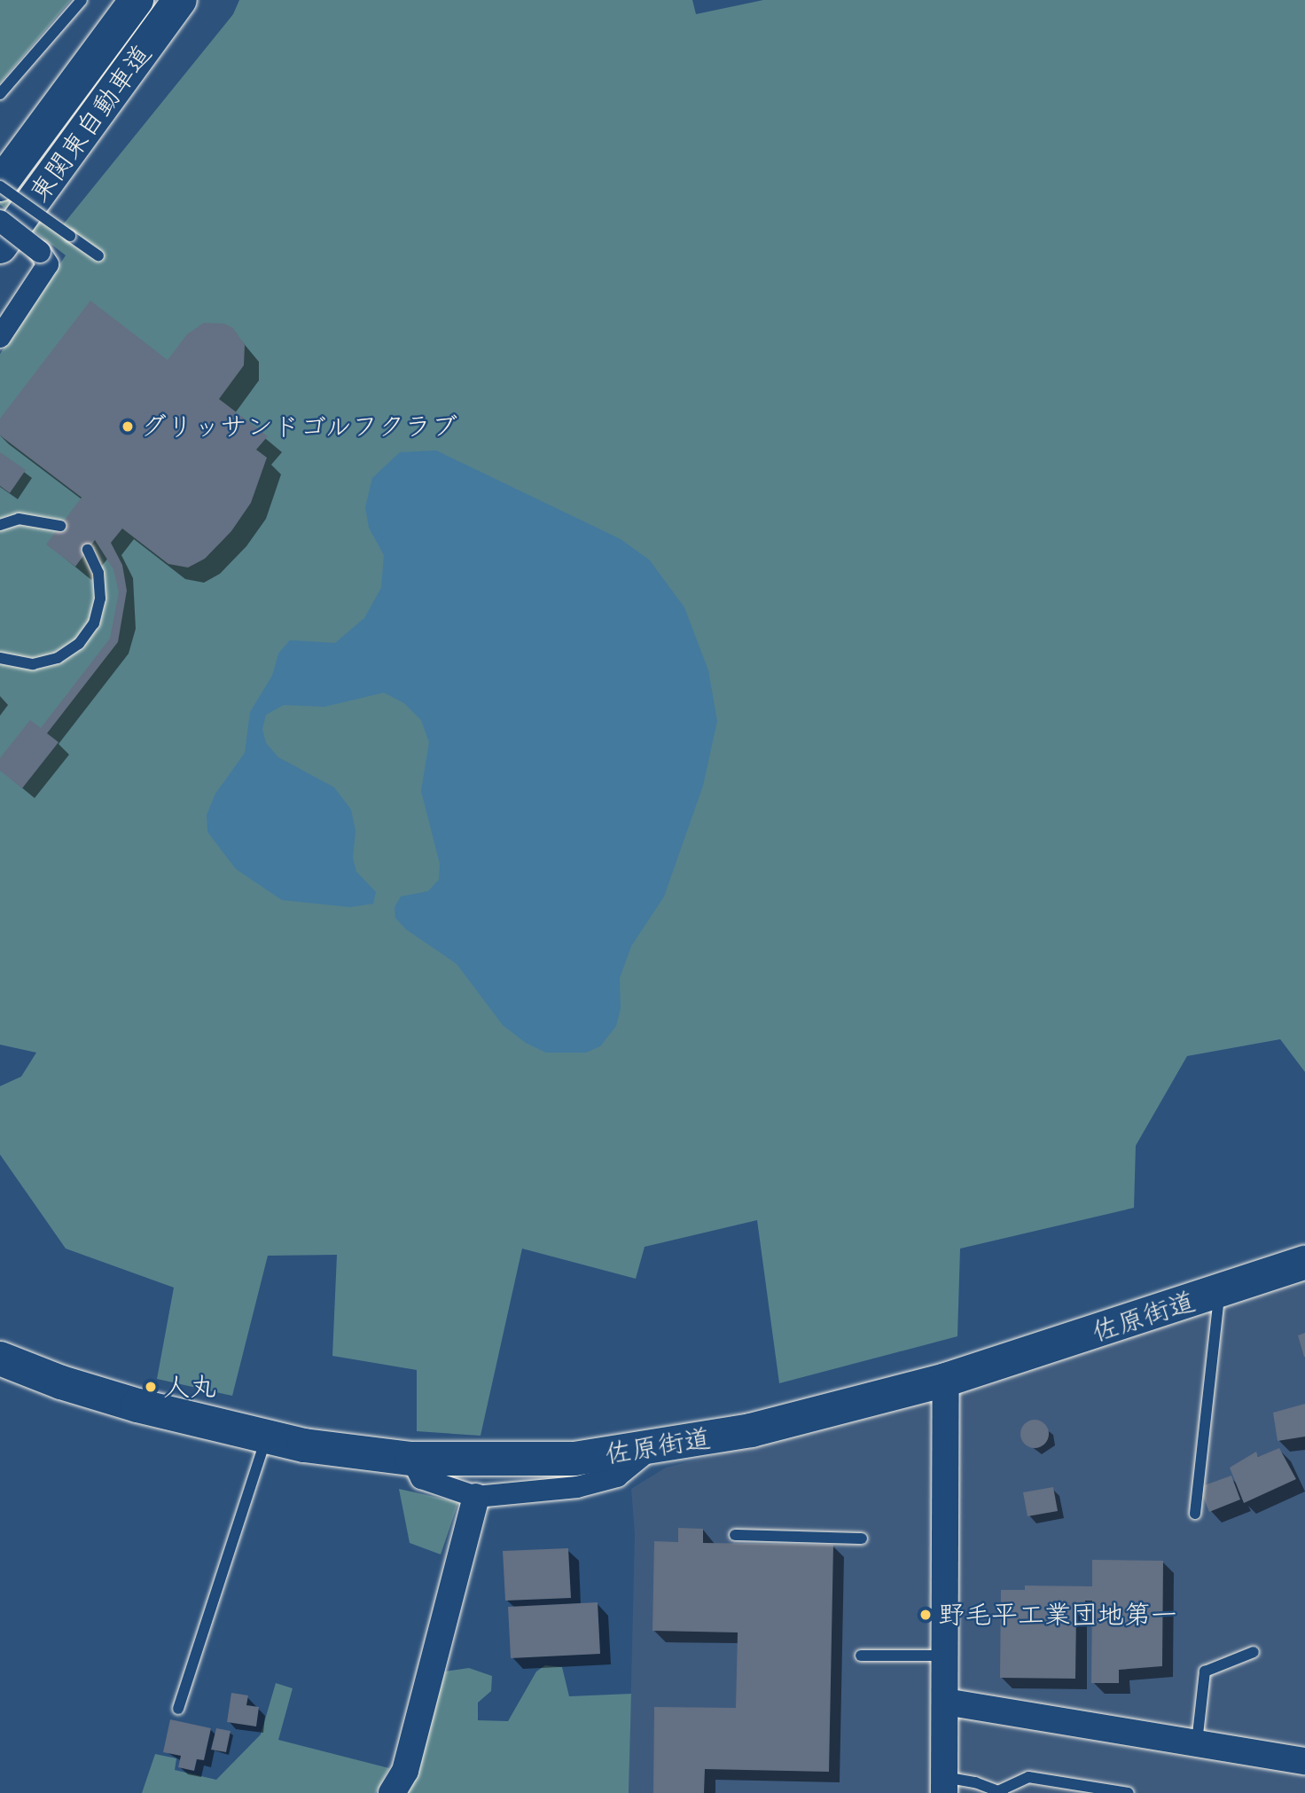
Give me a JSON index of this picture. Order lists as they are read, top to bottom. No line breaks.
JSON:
{"streets":{"highway":["東関東自動車道","佐原街道"]},"places":["グリッサンドゴルフクラブ","人丸","野毛平工業団地第一"]}
